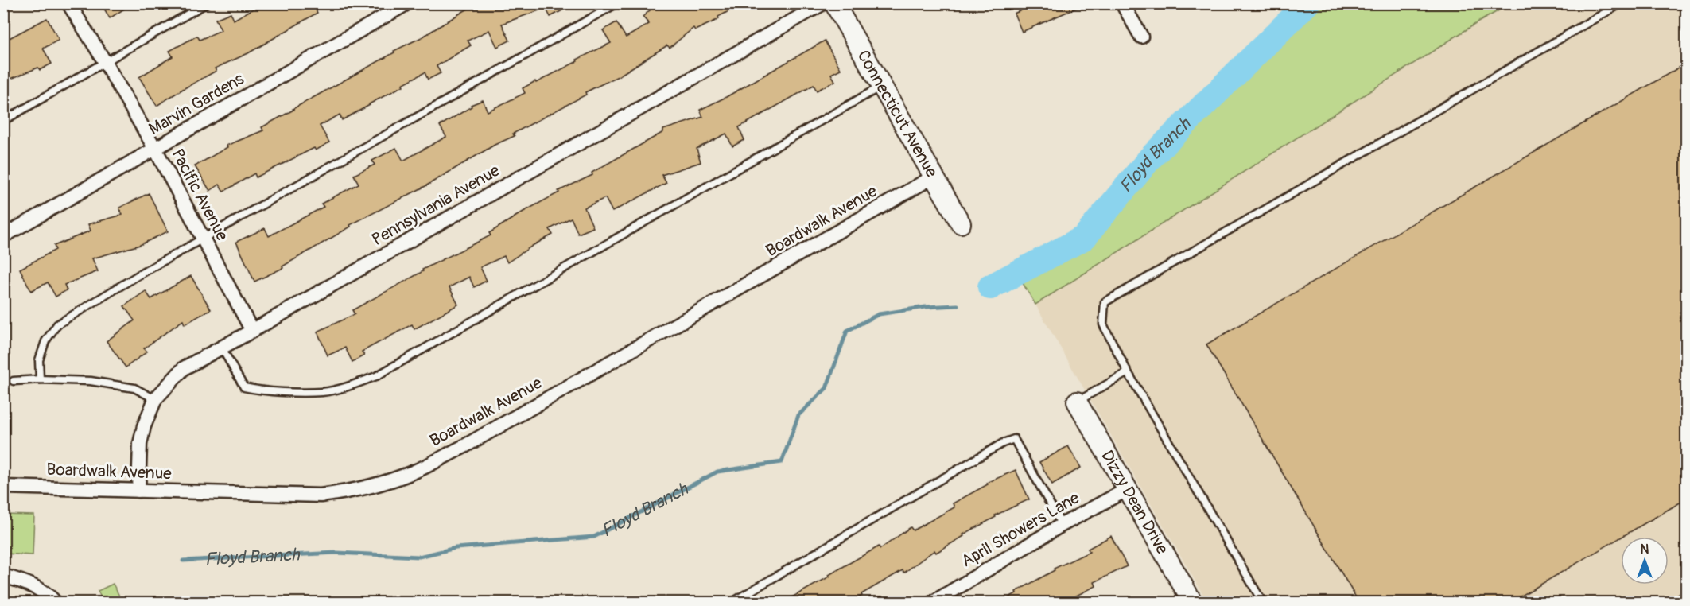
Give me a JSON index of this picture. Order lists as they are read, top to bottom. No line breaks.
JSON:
{"streets":{"street":["Marvin Gardens","Connecticut Avenue","Pacific Avenue","Pennsylvania Avenue","Boardwalk Avenue","Dizzy Dean Drive","April Showers Lane"]},"crossings":[["Marvin Gardens","Pacific Avenue"],["Connecticut Avenue","Boardwalk Avenue"],["Pacific Avenue","Pennsylvania Avenue"],["Pennsylvania Avenue","Boardwalk Avenue"],["Dizzy Dean Drive","April Showers Lane"]],"water":["Floyd Branch"],"north":"top"}
